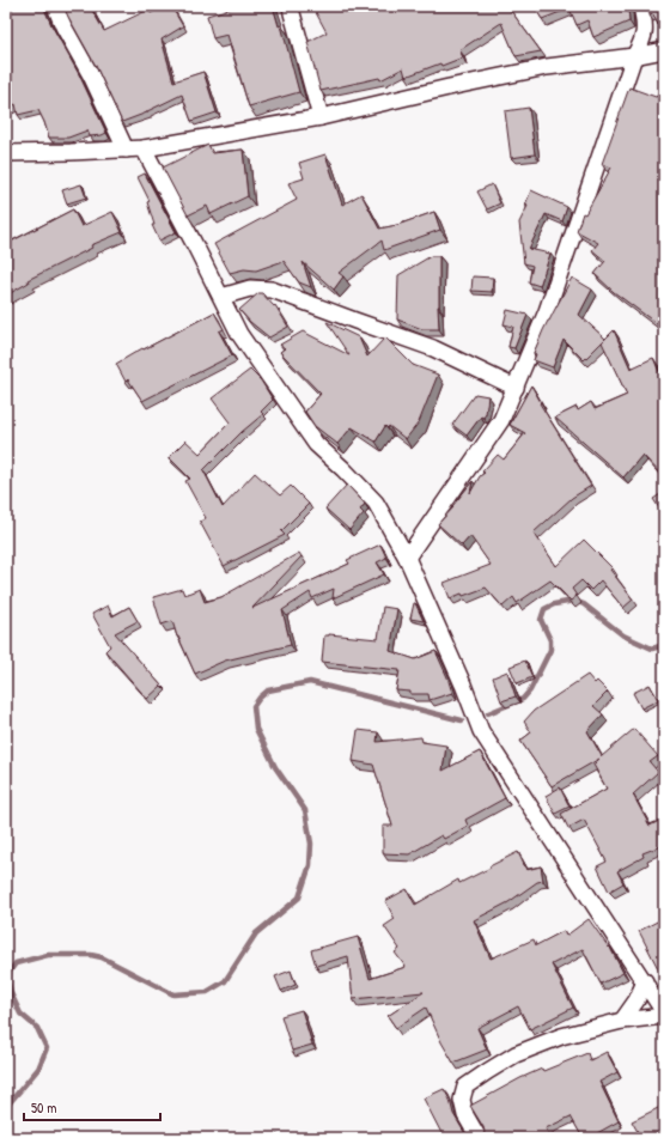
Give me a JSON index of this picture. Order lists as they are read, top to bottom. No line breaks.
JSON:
{"scale_bar":"50 m"}
